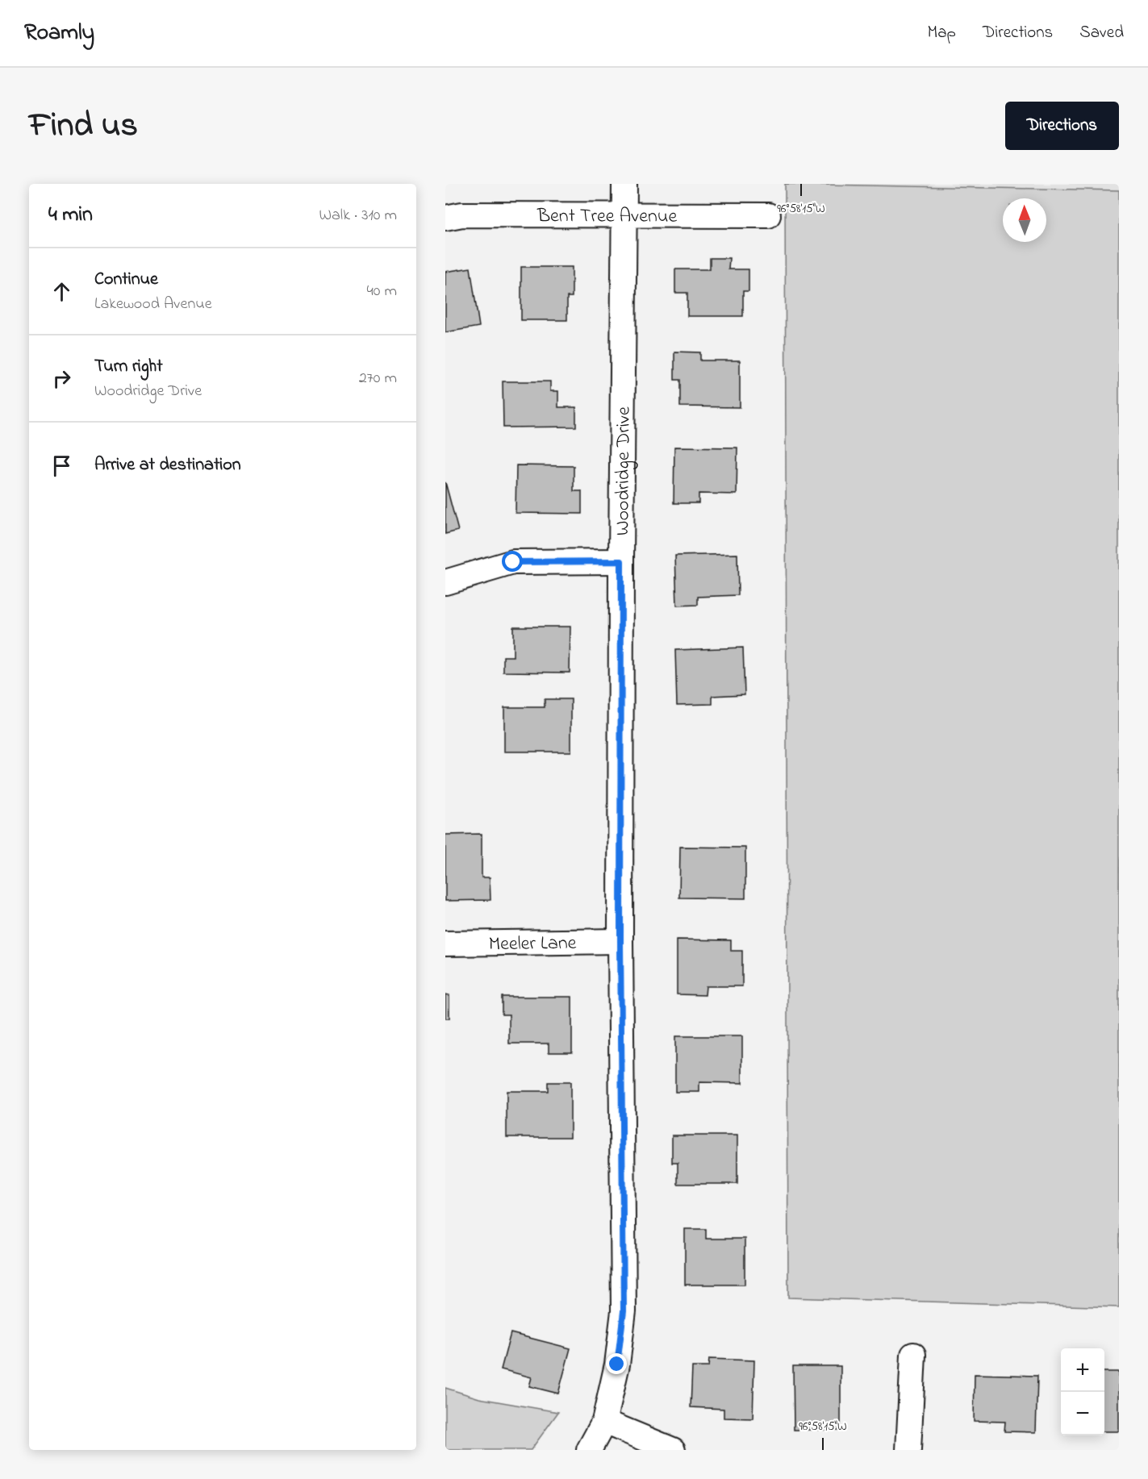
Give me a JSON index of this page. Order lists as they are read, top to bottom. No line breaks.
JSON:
{"streets":{"street":["Bent Tree Avenue","Woodridge Drive","Meeler Lane"]},"crossings":[["Bent Tree Avenue","Woodridge Drive"],["Woodridge Drive","Meeler Lane"]],"north":"top","page":{"header":"Roamly","nav":["Map","Directions","Saved"],"title":"Find us","buttons":"Directions","heading":["4 min","Walk · 310 m"],"list":[["Continue","Lakewood Avenue","40 m"],["Turn right","Woodridge Drive","270 m"],"Arrive at destination"],"map_buttons":["+","−"]},"coordinates":["96°58'15\"W"]}
